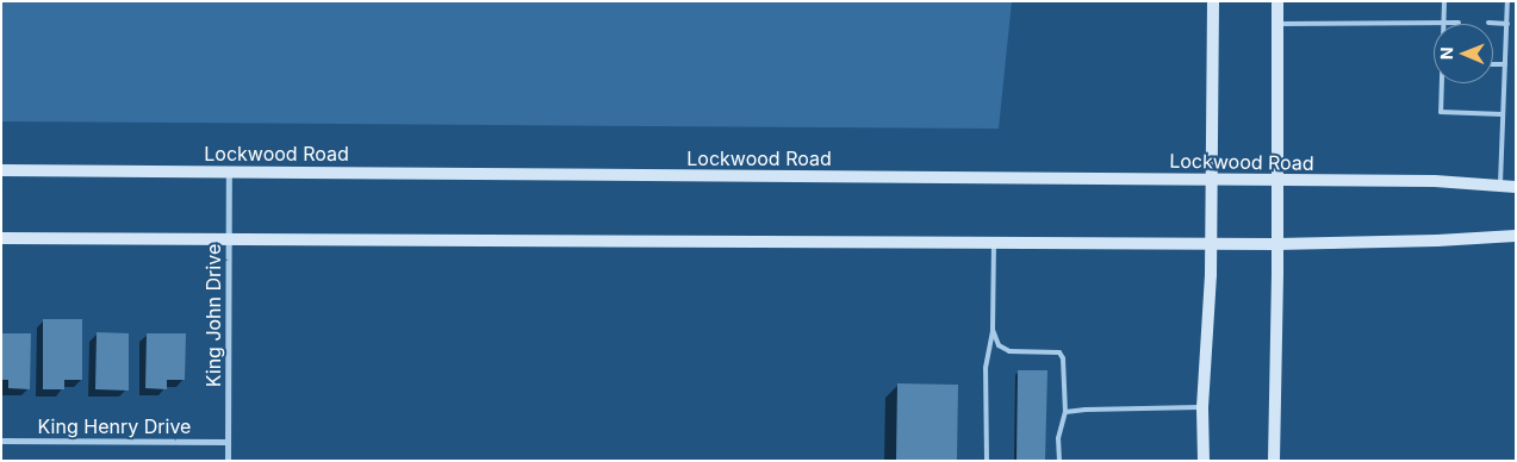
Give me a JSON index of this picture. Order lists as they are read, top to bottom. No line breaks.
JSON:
{"streets":{"main road":["Lockwood Road"],"street":["King John Drive","King Henry Drive"]},"crossings":[["Lockwood Road","King John Drive"],["King John Drive","King Henry Drive"]],"north":"left"}
